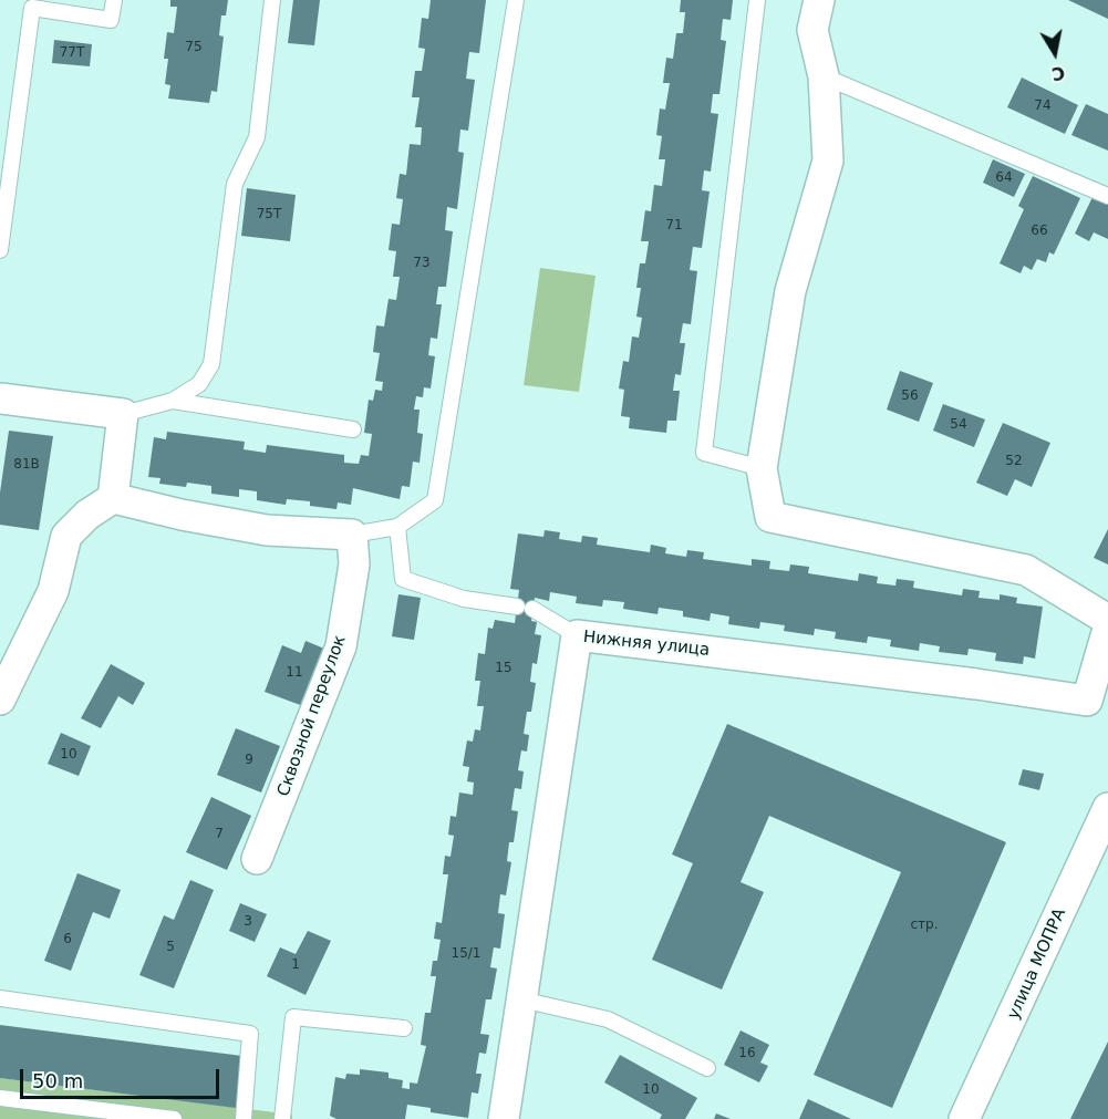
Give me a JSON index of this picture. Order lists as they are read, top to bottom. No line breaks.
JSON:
{"streets":{"street":["Нижняя улица","Сквозной переулок","улица МОПРА"]},"house_numbers":["75","77Т","74","64","75Т","71","66","73","56","54","52","81В","15","11","10","9","7","3","стр.","6","5","15/1","1","16","10"],"scale_bar":"50 m","north":"bottom"}
